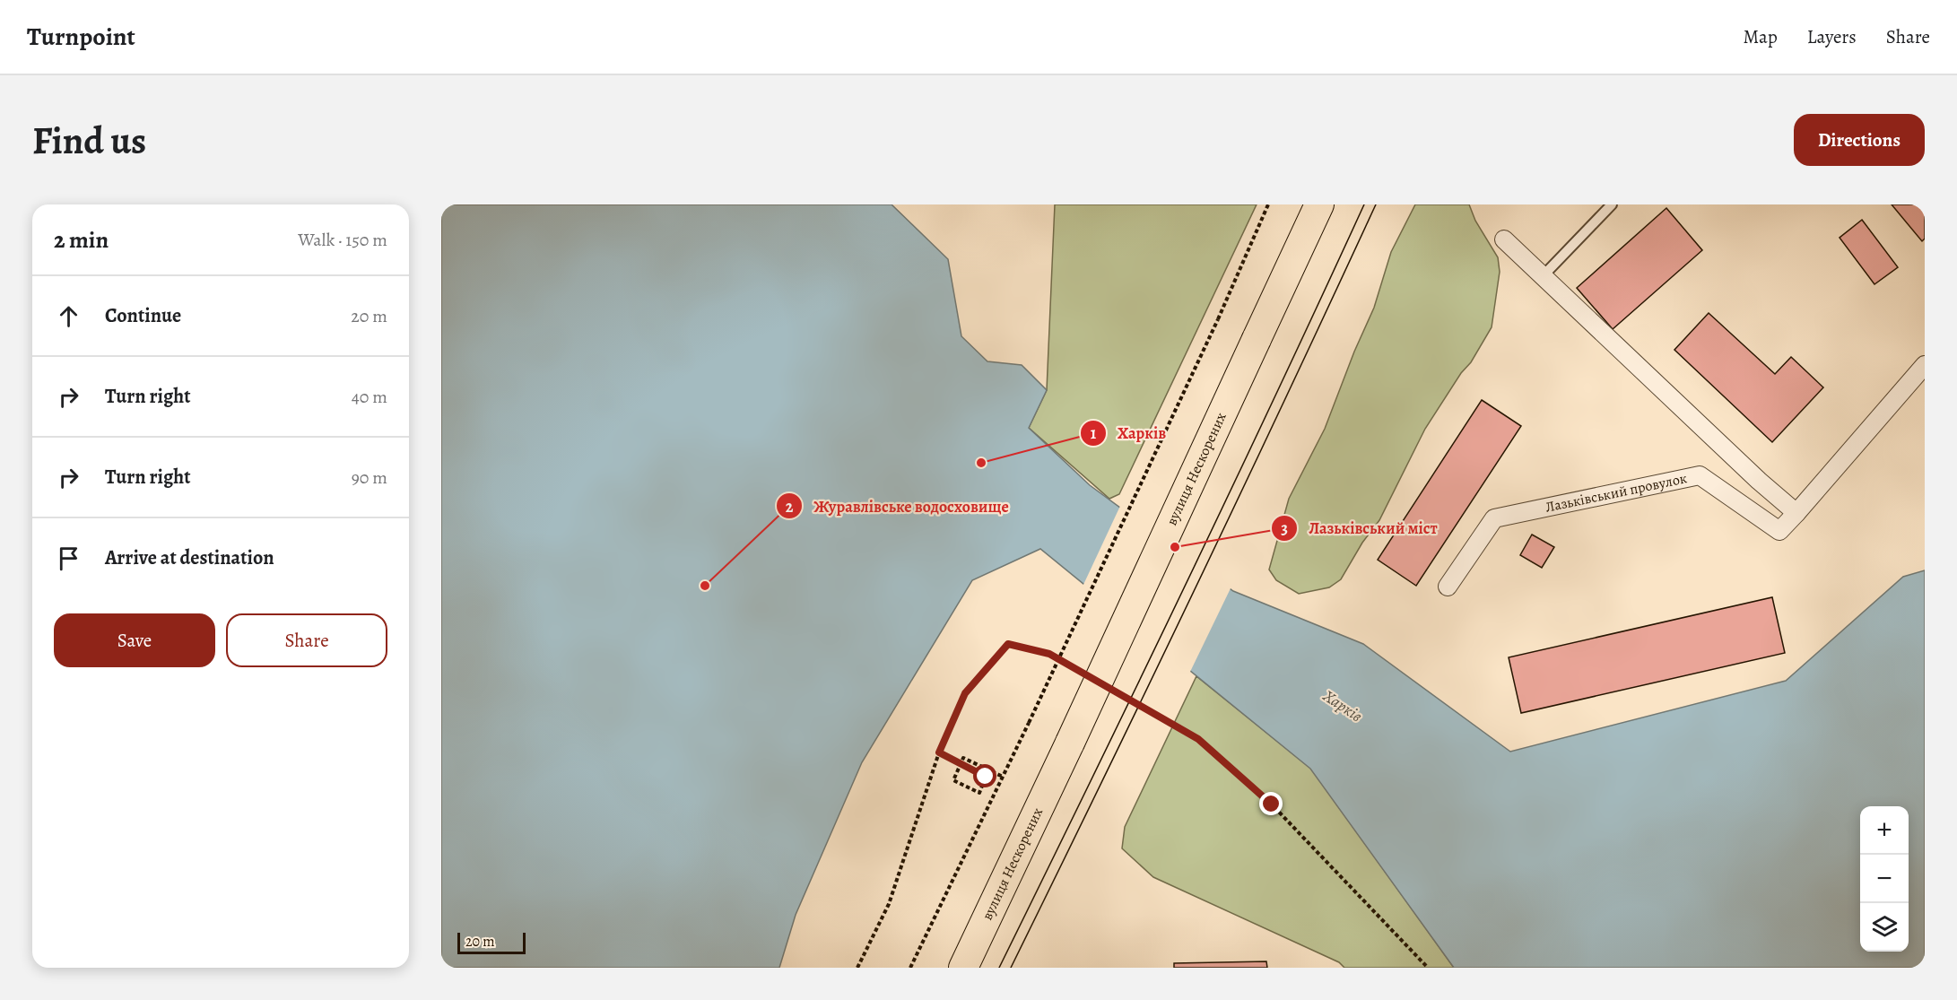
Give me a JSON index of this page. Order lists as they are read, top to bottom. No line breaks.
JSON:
{"streets":{"main road":["вулиця Нескорених"],"street":["Лазьківський провулок"]},"water":["Харків"],"places":["Харків","Лазьківський міст","Журавлівське водосховище"],"scale_bar":"20 m","page":{"header":"Turnpoint","nav":["Map","Layers","Share"],"buttons":["Directions",["Save","Share"]],"title":"Find us","heading":["2 min","Walk · 150 m"],"list":[["Continue","20 m"],["Turn right","40 m"],["Turn right","90 m"],"Arrive at destination"],"map_buttons":["+","−"],"scale":"20 m"}}
